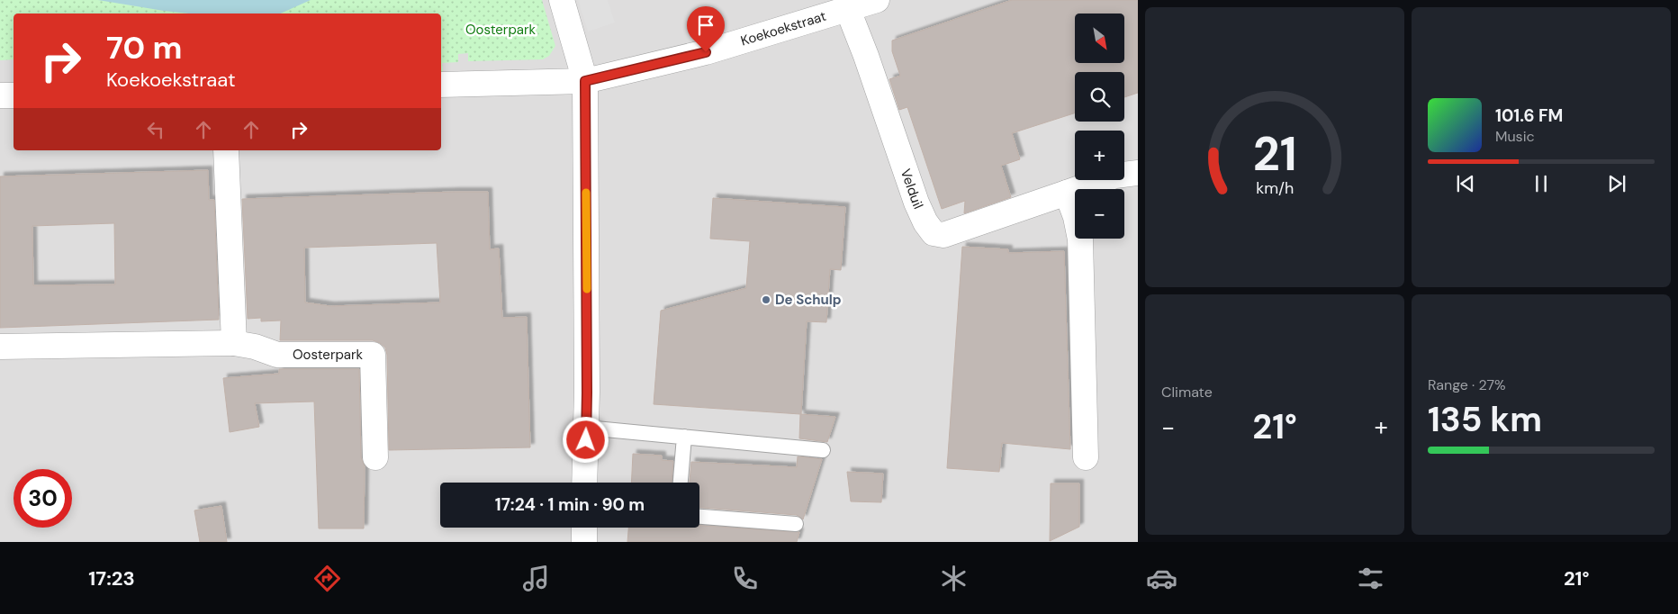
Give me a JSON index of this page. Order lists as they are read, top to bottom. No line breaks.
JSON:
{"streets":{"street":["Koekoekstraat","Velduil","Oosterpark"]},"crossings":[["Koekoekstraat","Velduil"]],"parks":["Oosterpark"],"places":["De Schulp"],"north":"bottom right","page":{"map_buttons":["+","−"],"turn":["70 m","Koekoekstraat"],"song":["101.6 FM","Music"],"tile":["Climate",["Range · 27%","135 km"]],"heat":["−","21°","+"],"limit":"30","trip":"17:24 · 1 min · 90 m","tabs":["17:23","21°"],"gauge":["21","km/h"]}}
